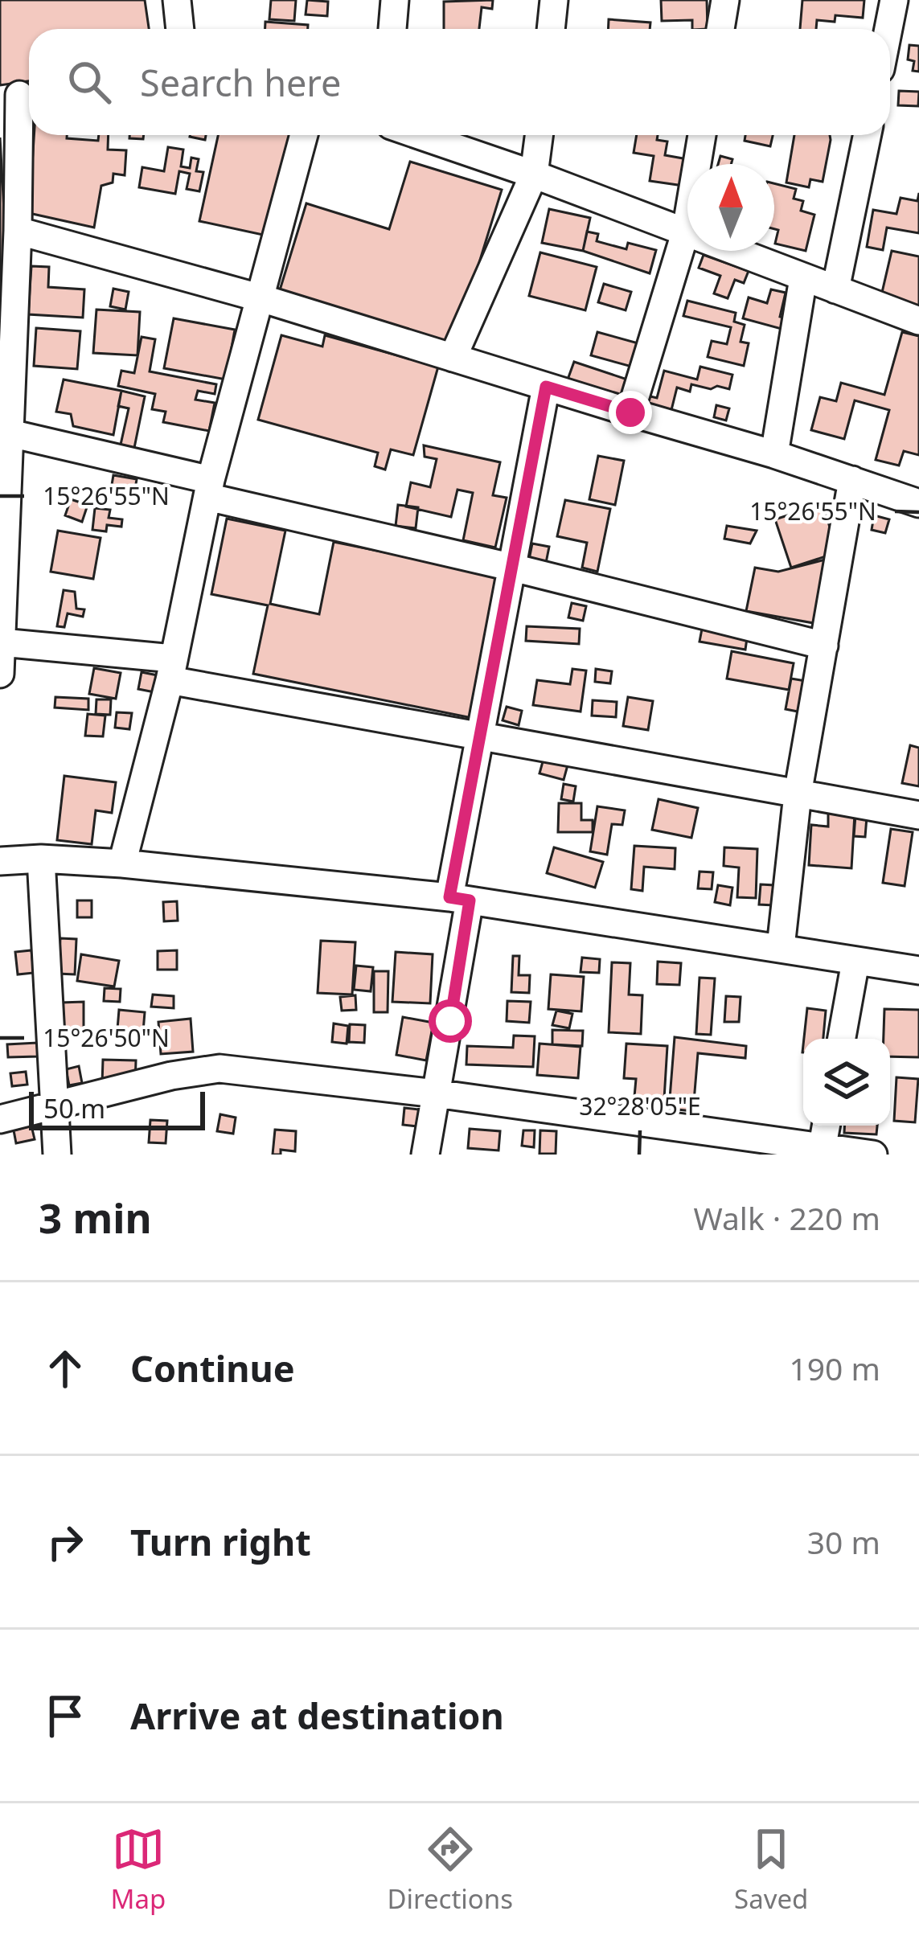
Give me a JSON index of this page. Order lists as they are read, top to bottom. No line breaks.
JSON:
{"scale_bar":"50 m","north":"top","page":{"search":"Search here","scale":"50 m","heading":["3 min","Walk · 220 m"],"list":[["Continue","190 m"],["Turn right","30 m"],"Arrive at destination"],"nav":["Map","Directions","Saved"]},"coordinates":["15°26'55\"N","15°26'50\"N","32°28'05\"E"]}
